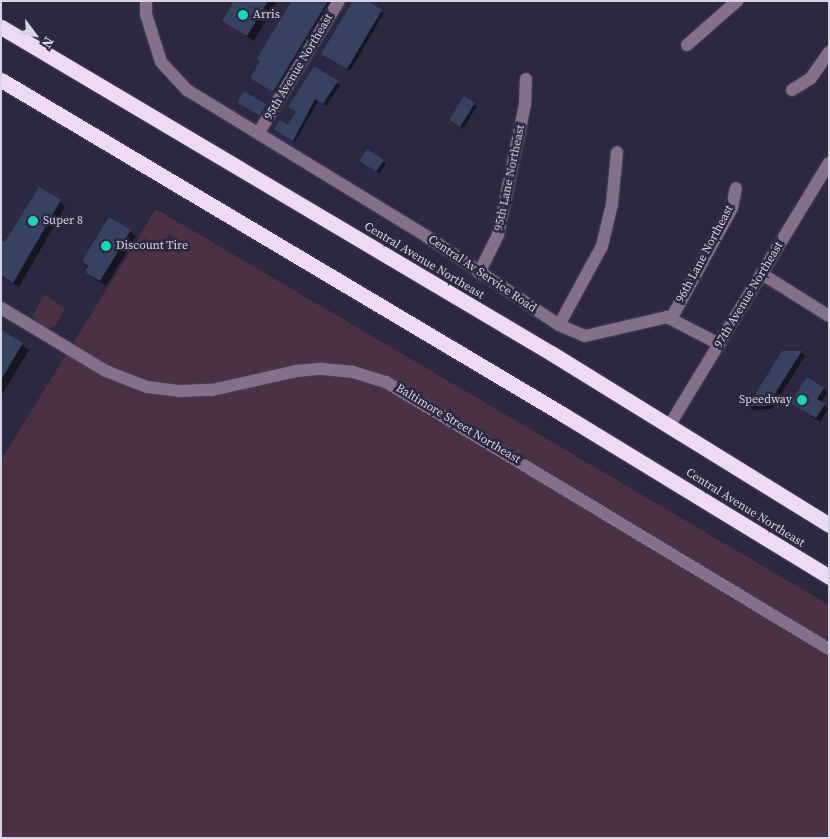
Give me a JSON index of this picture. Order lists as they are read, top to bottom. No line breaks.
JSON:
{"streets":{"highway":["Central Avenue Northeast"],"street":["95th Avenue Northeast","95th Lane Northeast","96th Lane Northeast","Central Av Service Road","97th Avenue Northeast","Baltimore Street Northeast"]},"crossings":[["95th Avenue Northeast","Central Av Service Road"],["95th Lane Northeast","Central Av Service Road"],["96th Lane Northeast","Central Av Service Road"],["Central Avenue Northeast","97th Avenue Northeast"]],"places":["Arris","Super 8","Discount Tire","Speedway"],"north":"bottom right"}
